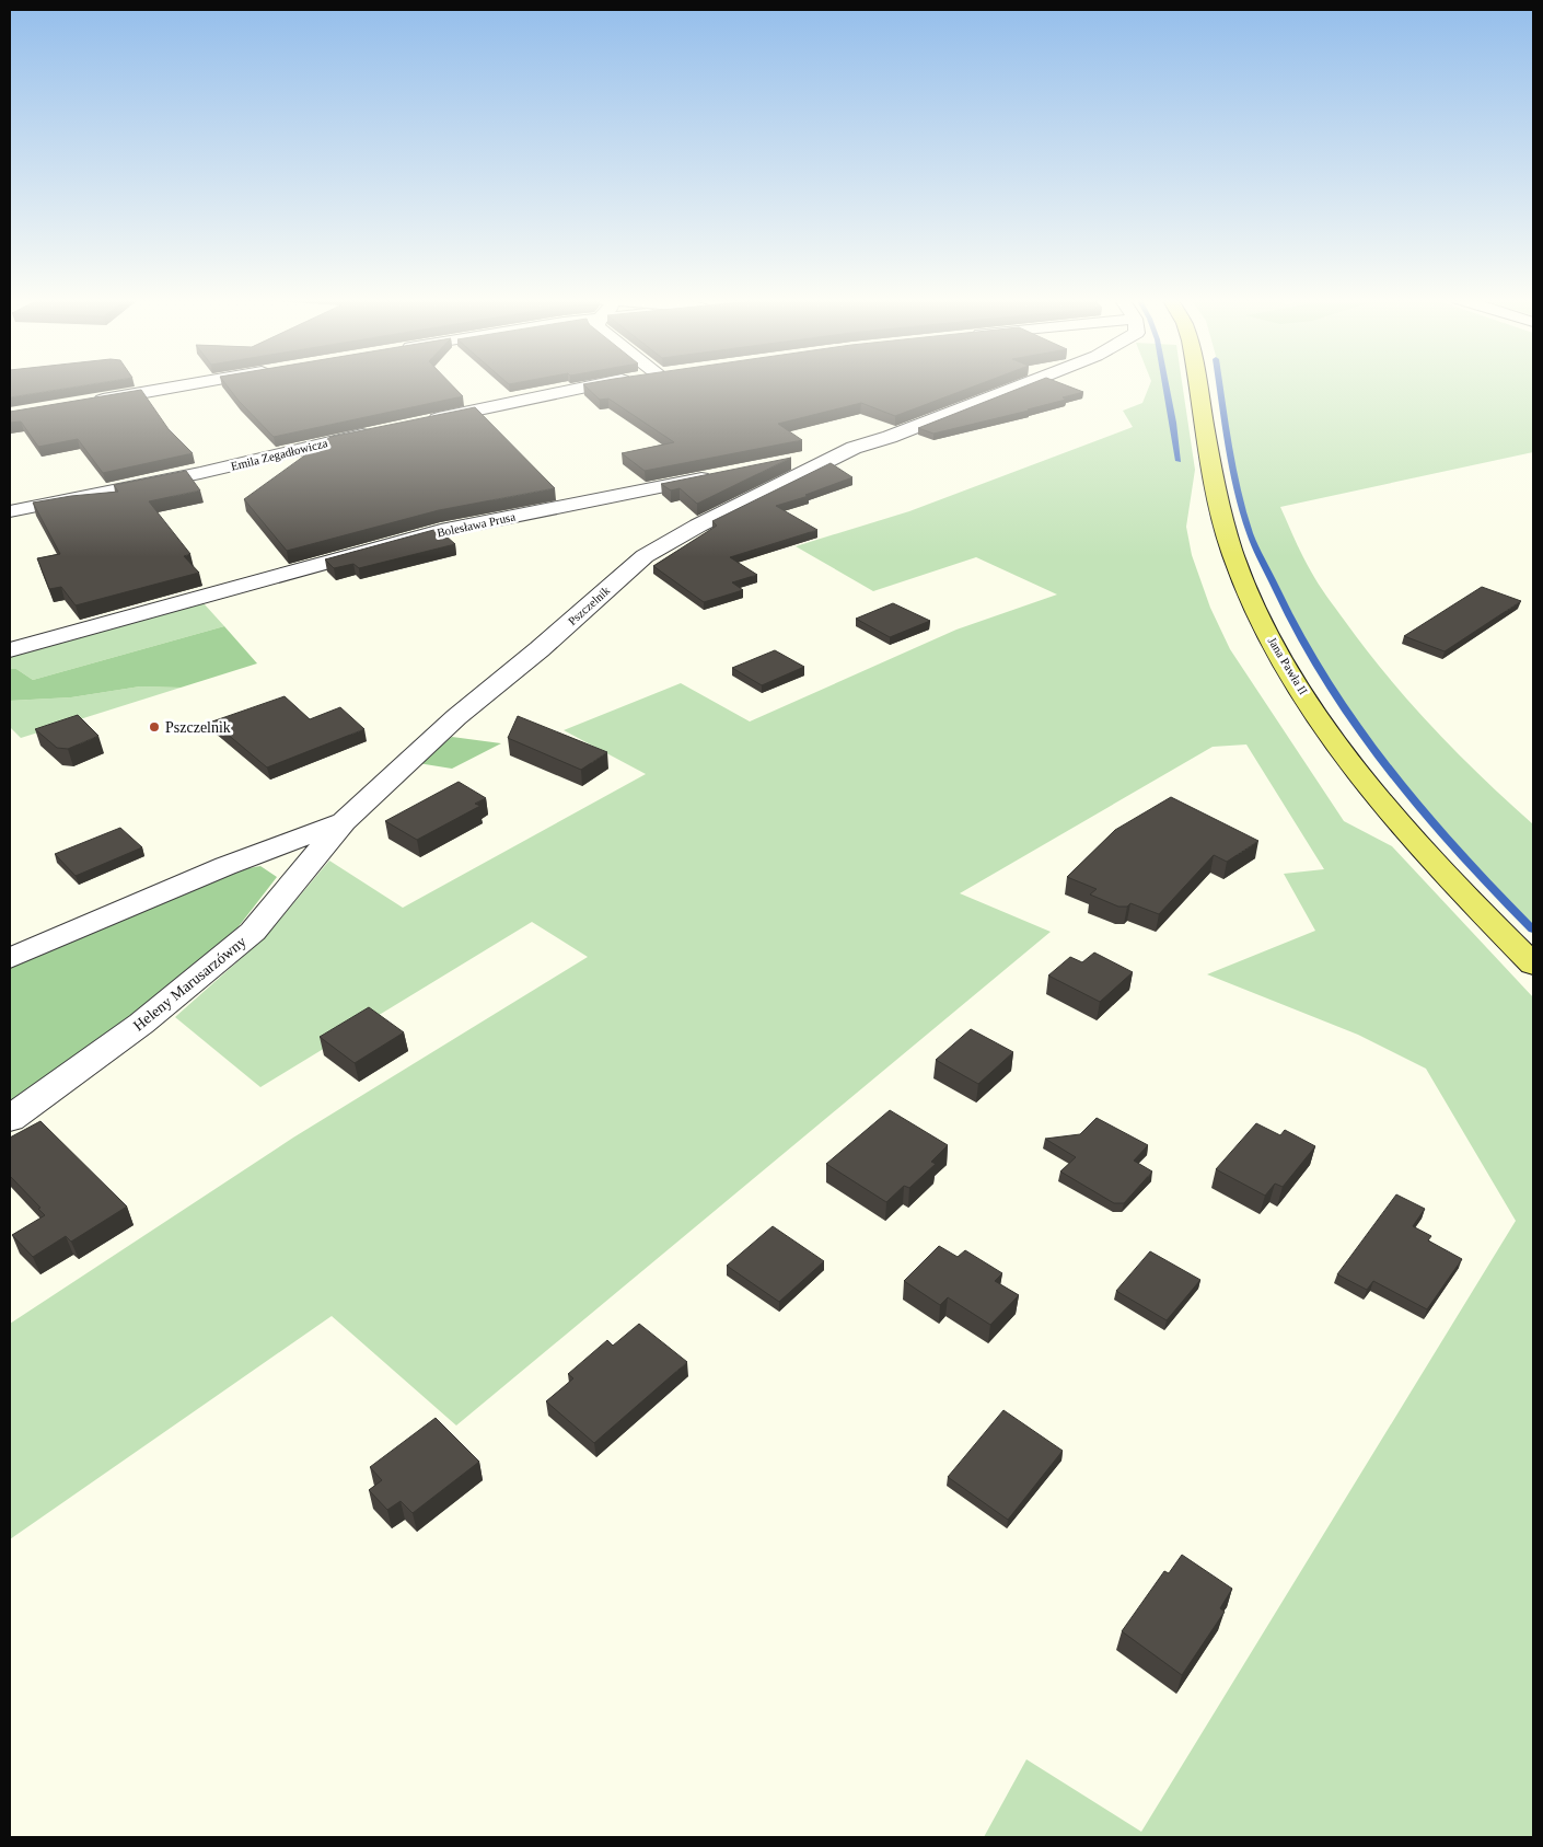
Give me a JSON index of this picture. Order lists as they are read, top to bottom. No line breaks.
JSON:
{"streets":{"main road":["Jana Pawła II"],"street":["Emila Zegadłowicza","Bolesława Prusa","Pszczelnik","Heleny Marusarzówny"]},"crossings":[["Pszczelnik","Heleny Marusarzówny"]],"places":["Pszczelnik"]}
